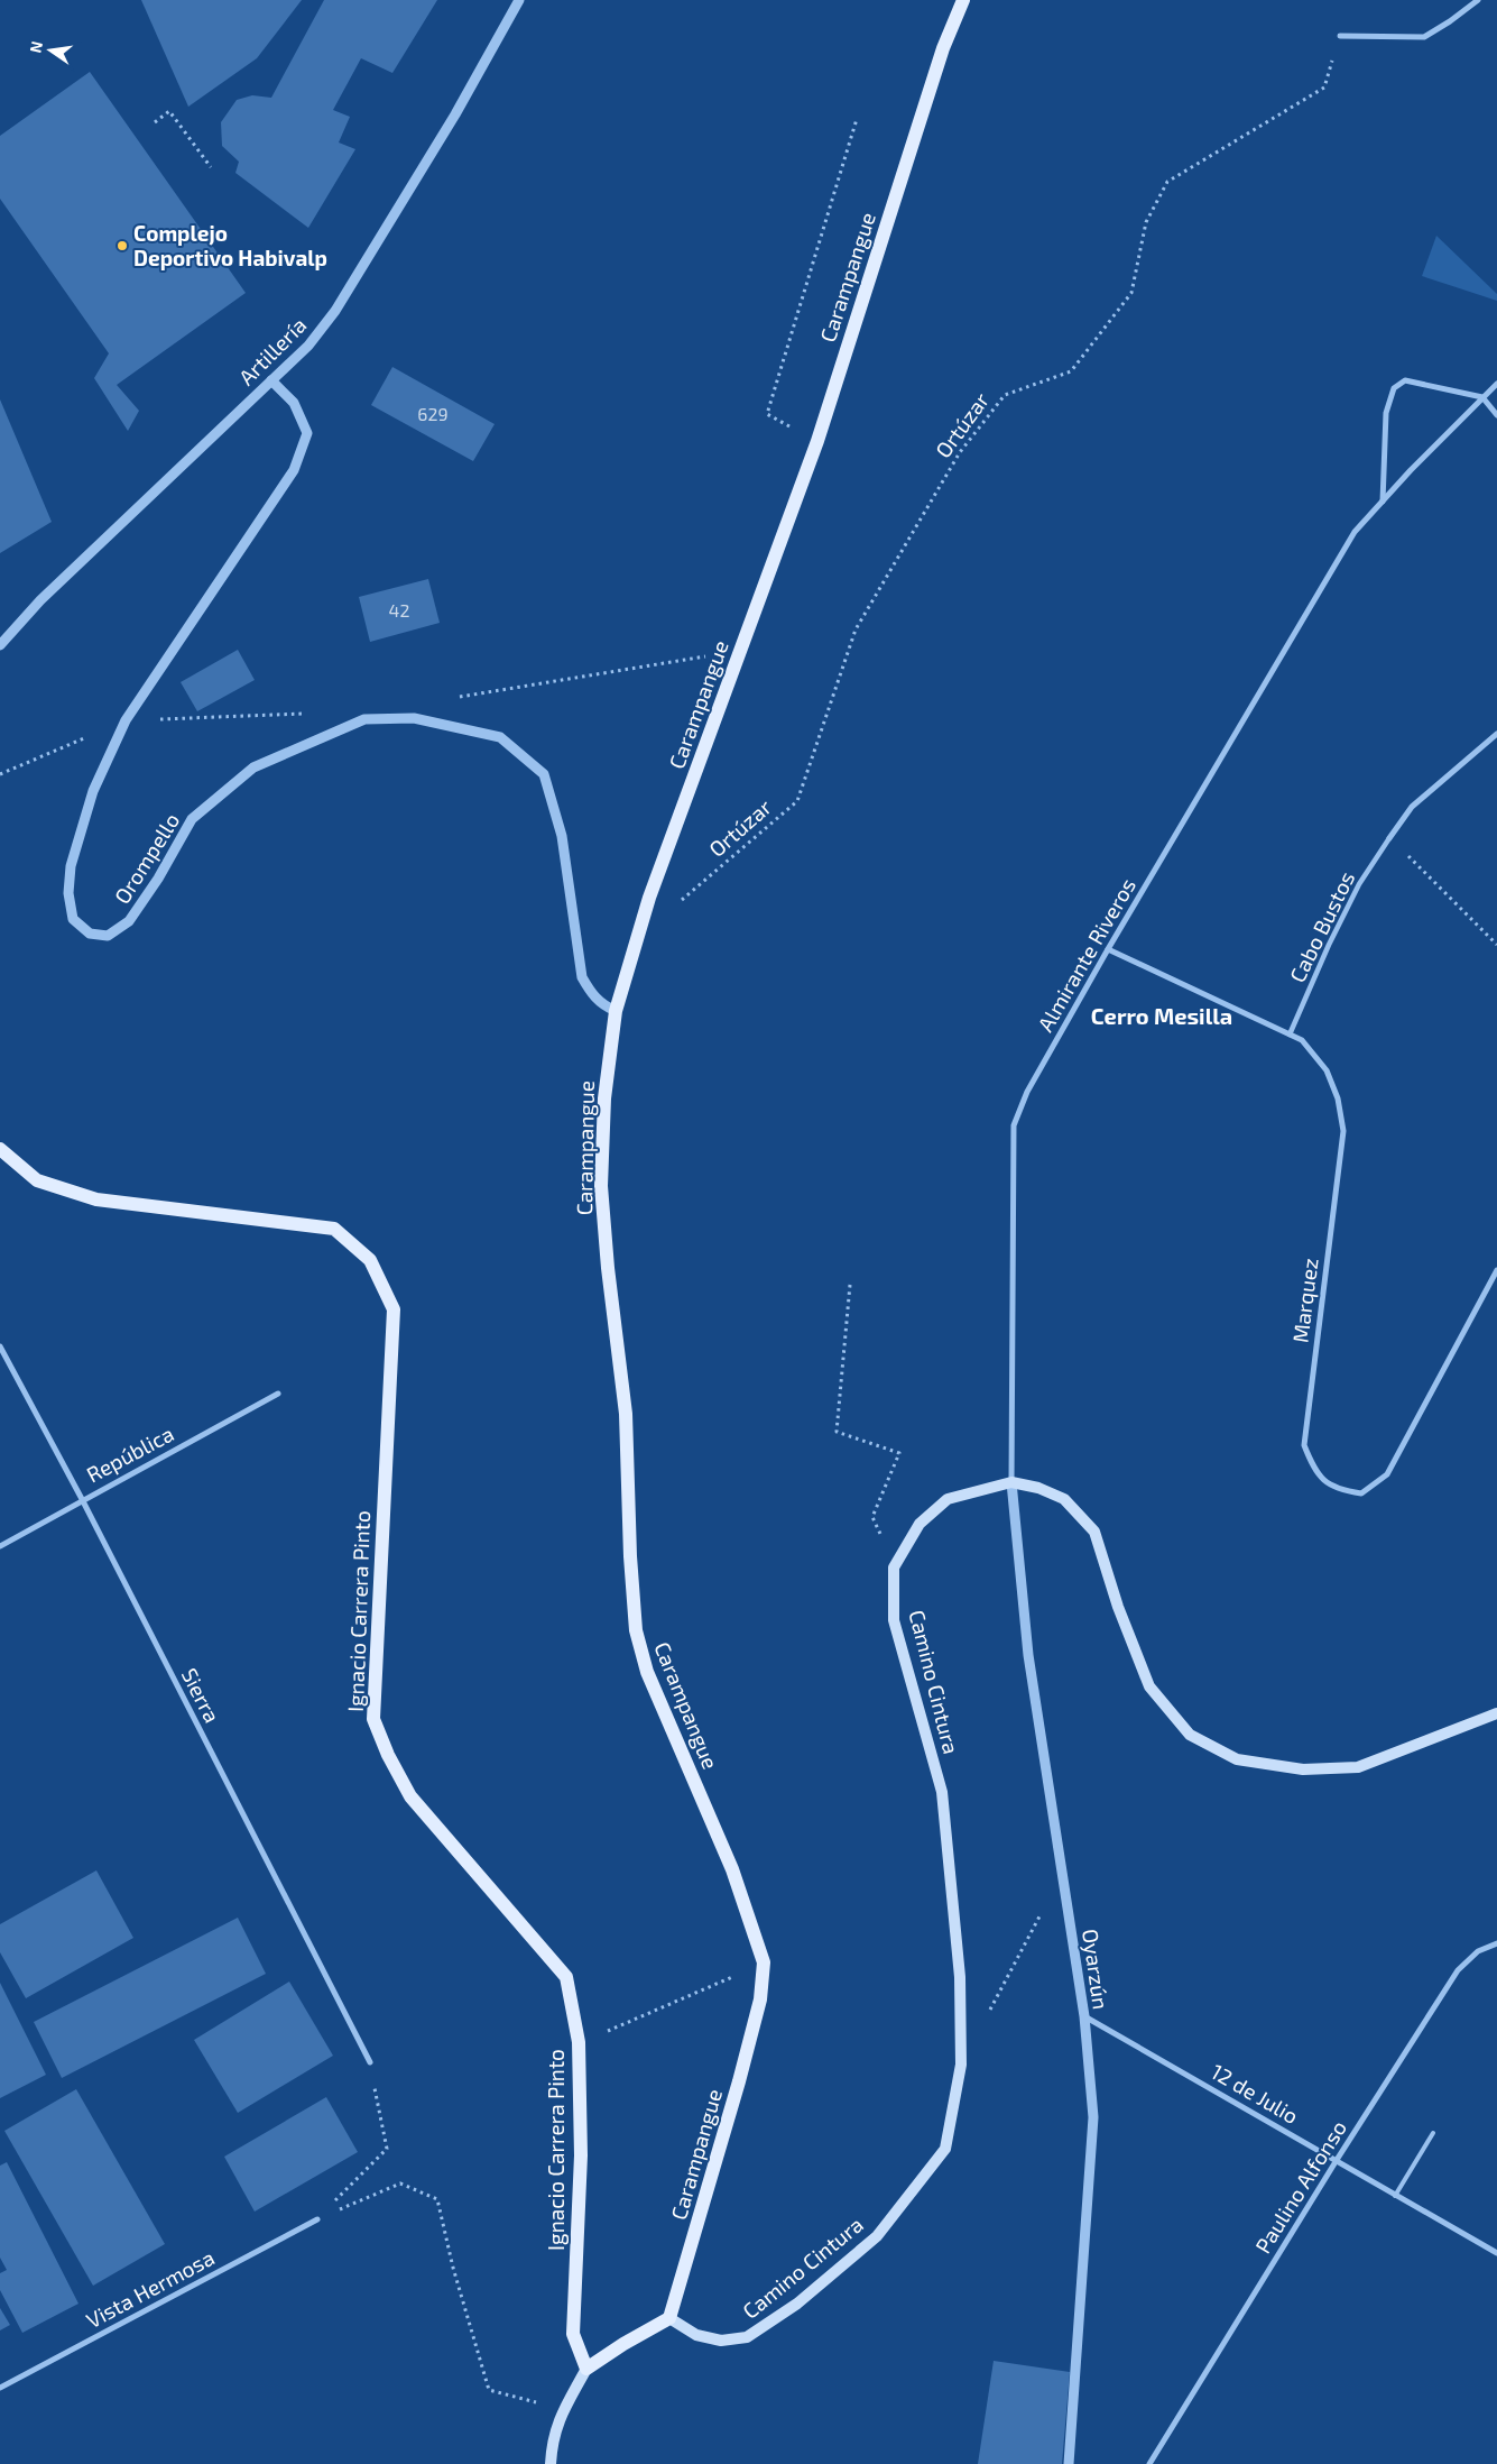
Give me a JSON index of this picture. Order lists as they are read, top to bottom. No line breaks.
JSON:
{"streets":{"main road":["Carampangue","Ignacio Carrera Pinto","Camino Cintura"],"street":["Artillería","Orompello","Cabo Bustos","Almirante Riveros","Marquez","República","Sierra","Oyarzún","12 de Julio","Paulino Alfonso","Vista Hermosa"],"path":["Ortúzar"]},"crossings":[["Carampangue","Orompello"],["Carampangue","Camino Cintura"],["Artillería","Orompello"],["Cabo Bustos","Marquez"],["Almirante Riveros","Marquez"],["Almirante Riveros","Oyarzún"],["República","Sierra"],["Oyarzún","12 de Julio"],["12 de Julio","Paulino Alfonso"]],"districts":["Cerro Mesilla"],"places":["Complejo Deportivo Habivalp"],"house_numbers":["629","42"],"north":"left"}
